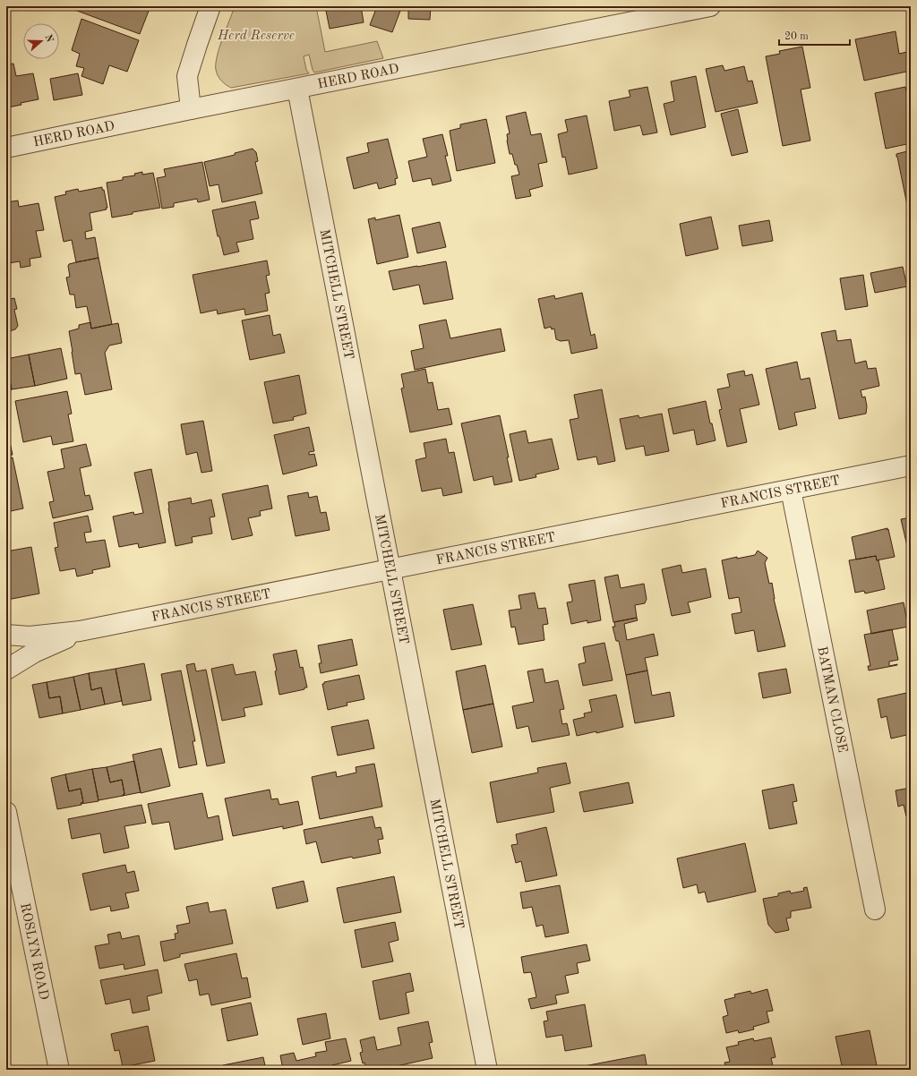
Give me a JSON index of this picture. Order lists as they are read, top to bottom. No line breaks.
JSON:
{"streets":{"street":["HERD ROAD","MITCHELL STREET","FRANCIS STREET","BATMAN CLOSE","ROSLYN ROAD"]},"crossings":[["HERD ROAD","MITCHELL STREET"],["MITCHELL STREET","FRANCIS STREET"],["FRANCIS STREET","BATMAN CLOSE"]],"parks":["Herd Reserve"],"scale_bar":"20 m","north":"right"}
